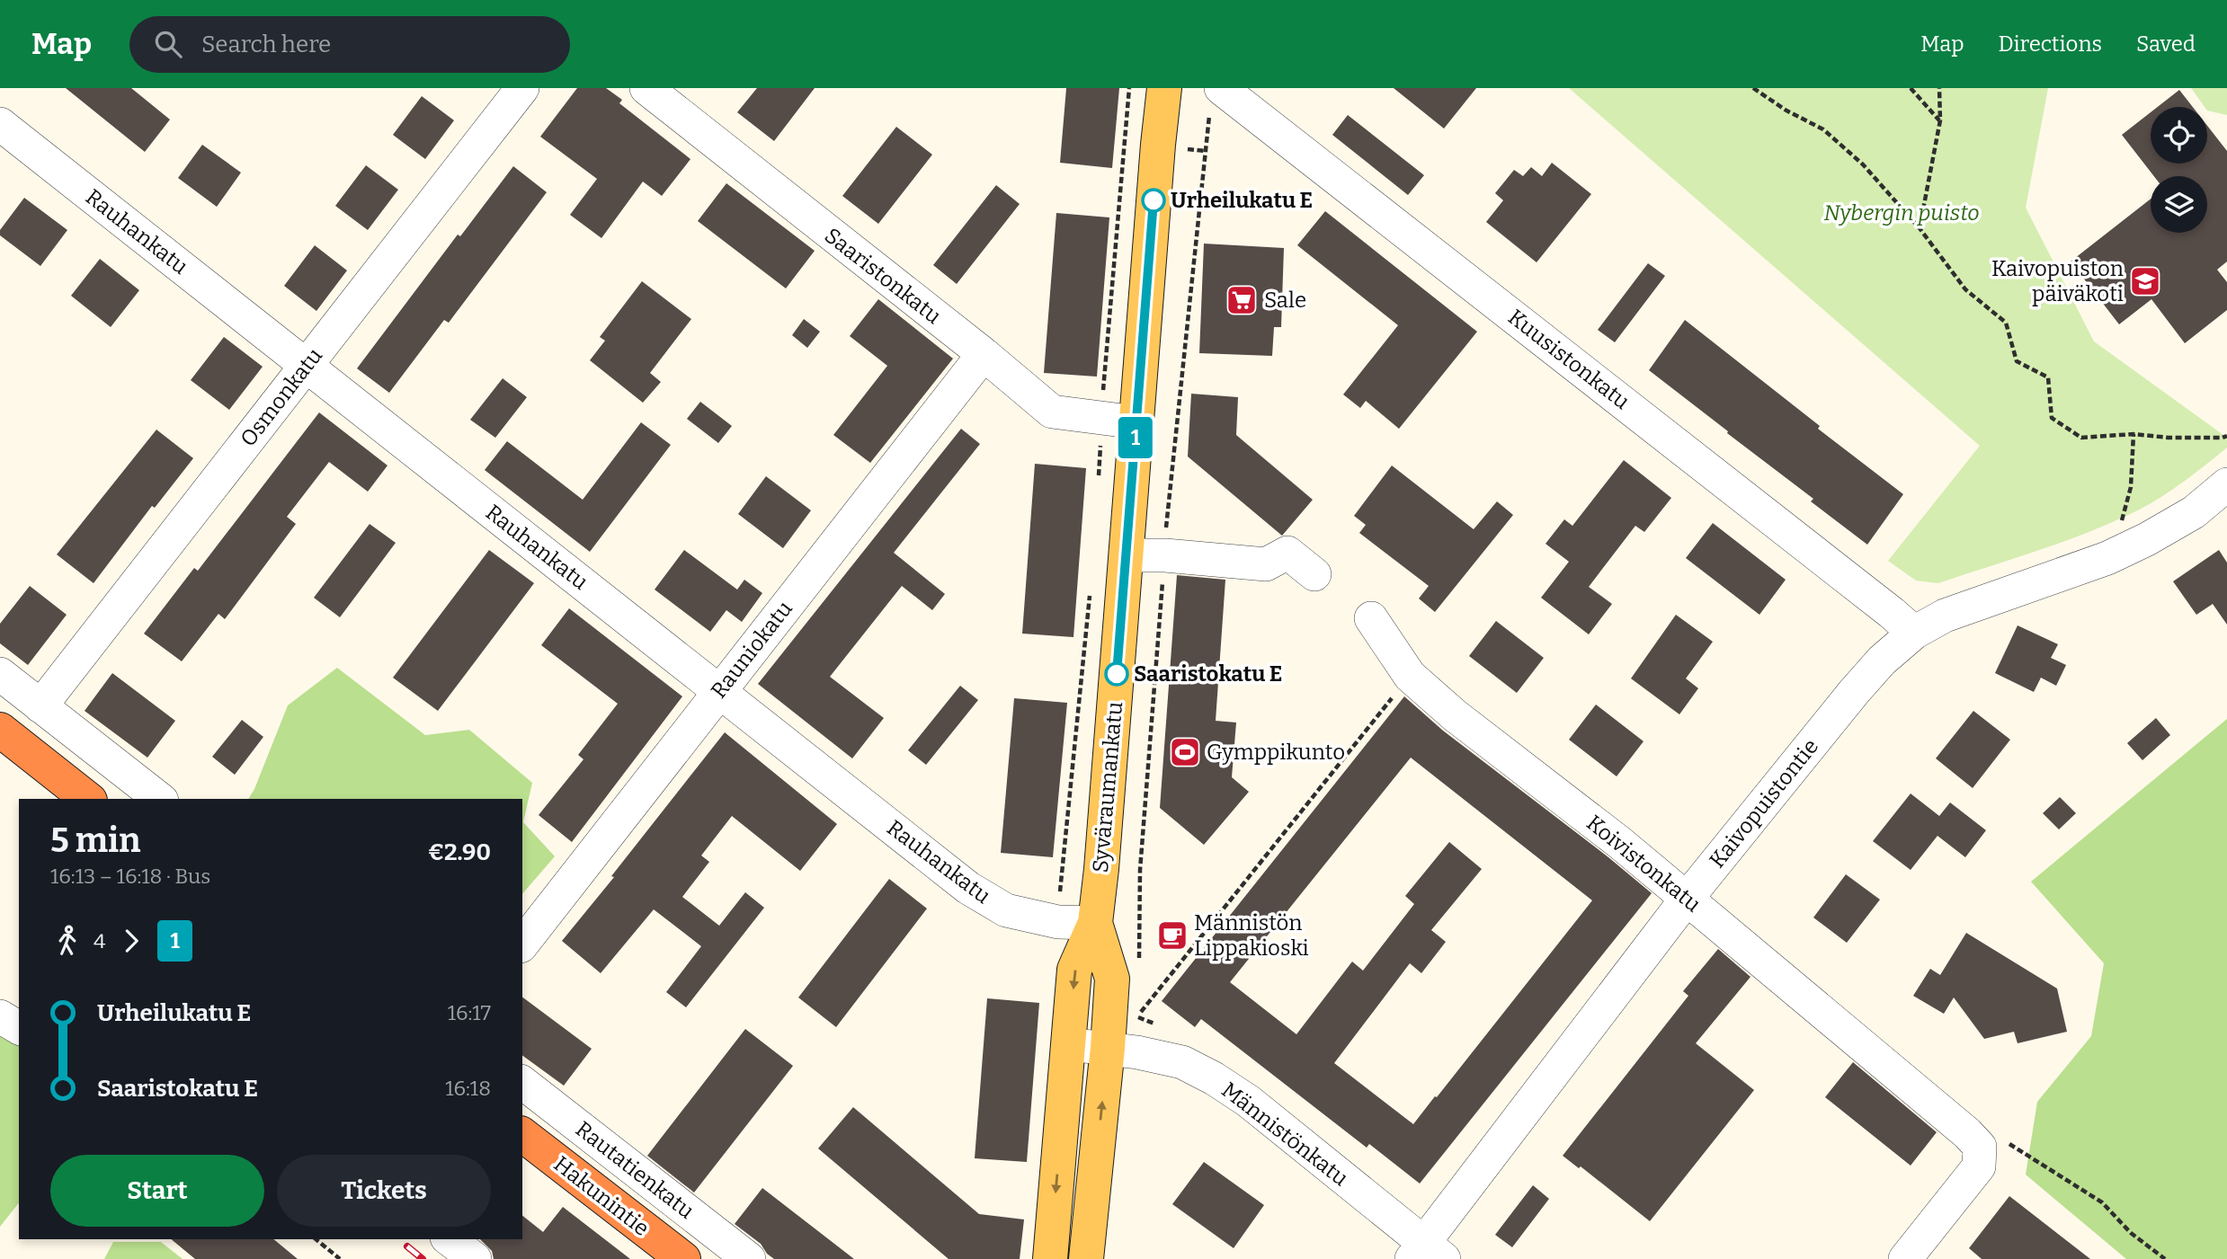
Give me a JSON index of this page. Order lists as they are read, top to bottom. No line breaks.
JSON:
{"streets":{"highway":["Hakunintie"],"main road":["Syväraumankatu"],"street":["Rauhankatu","Saaristonkatu","Kuusistonkatu","Osmonkatu","Rauniokatu","Kaivopuistontie","Koivistonkatu","Männistönkatu","Rautatienkatu"]},"crossings":[["Rauhankatu","Osmonkatu"],["Rauhankatu","Rauniokatu"],["Rauhankatu","Syväraumankatu"],["Saaristonkatu","Rauniokatu"],["Saaristonkatu","Syväraumankatu"],["Kuusistonkatu","Kaivopuistontie"],["Syväraumankatu","Männistönkatu"],["Kaivopuistontie","Koivistonkatu"],["Kaivopuistontie","Männistönkatu"]],"parks":["Nybergin puisto"],"places":{"other":["Urheilukatu E","Saaristokatu E"],"school or university":["Kaivopuiston päiväkoti"],"supermarket":["Sale"],"sports":["Gymppikunto"],"cafe":["Männistön Lippakioski"]},"lines":["bus line 1"],"page":{"header":"Map","search":"Search here","nav":["Map","Directions","Saved"],"on_map":"1","heading":["5 min","16:13 – 16:18 · Bus","€2.90"],"legs":["4","1"],"list":[{"name":"Urheilukatu E","value":"16:17"},{"name":"Saaristokatu E","value":"16:18"}],"buttons":["Start","Tickets"]}}
